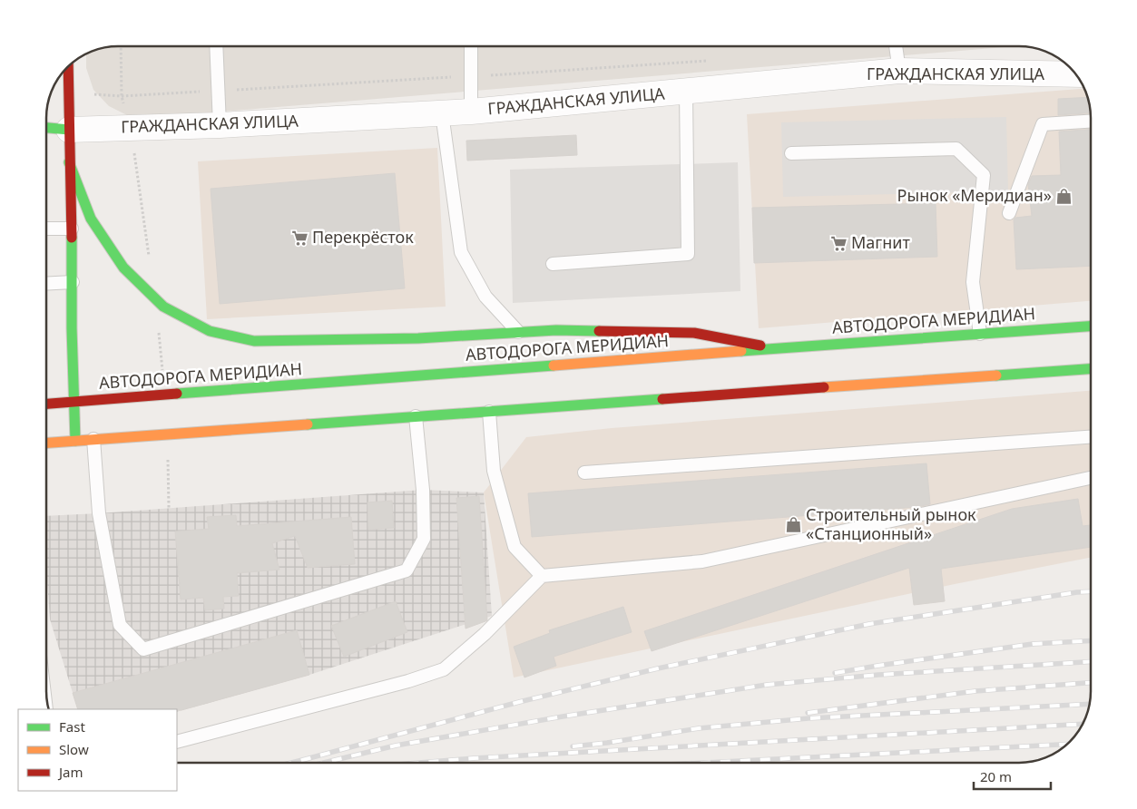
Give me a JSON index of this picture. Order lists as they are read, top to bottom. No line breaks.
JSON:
{"streets":{"main road":["АВТОДОРОГА МЕРИДИАН"],"street":["ГРАЖДАНСКАЯ УЛИЦА"]},"places":{"shop":["Рынок «Меридиан»","Строительный рынок «Станционный»"],"supermarket":["Перекрёсток","Магнит"]},"legend":["Fast","Slow","Jam"],"scale_bar":"20 m"}
